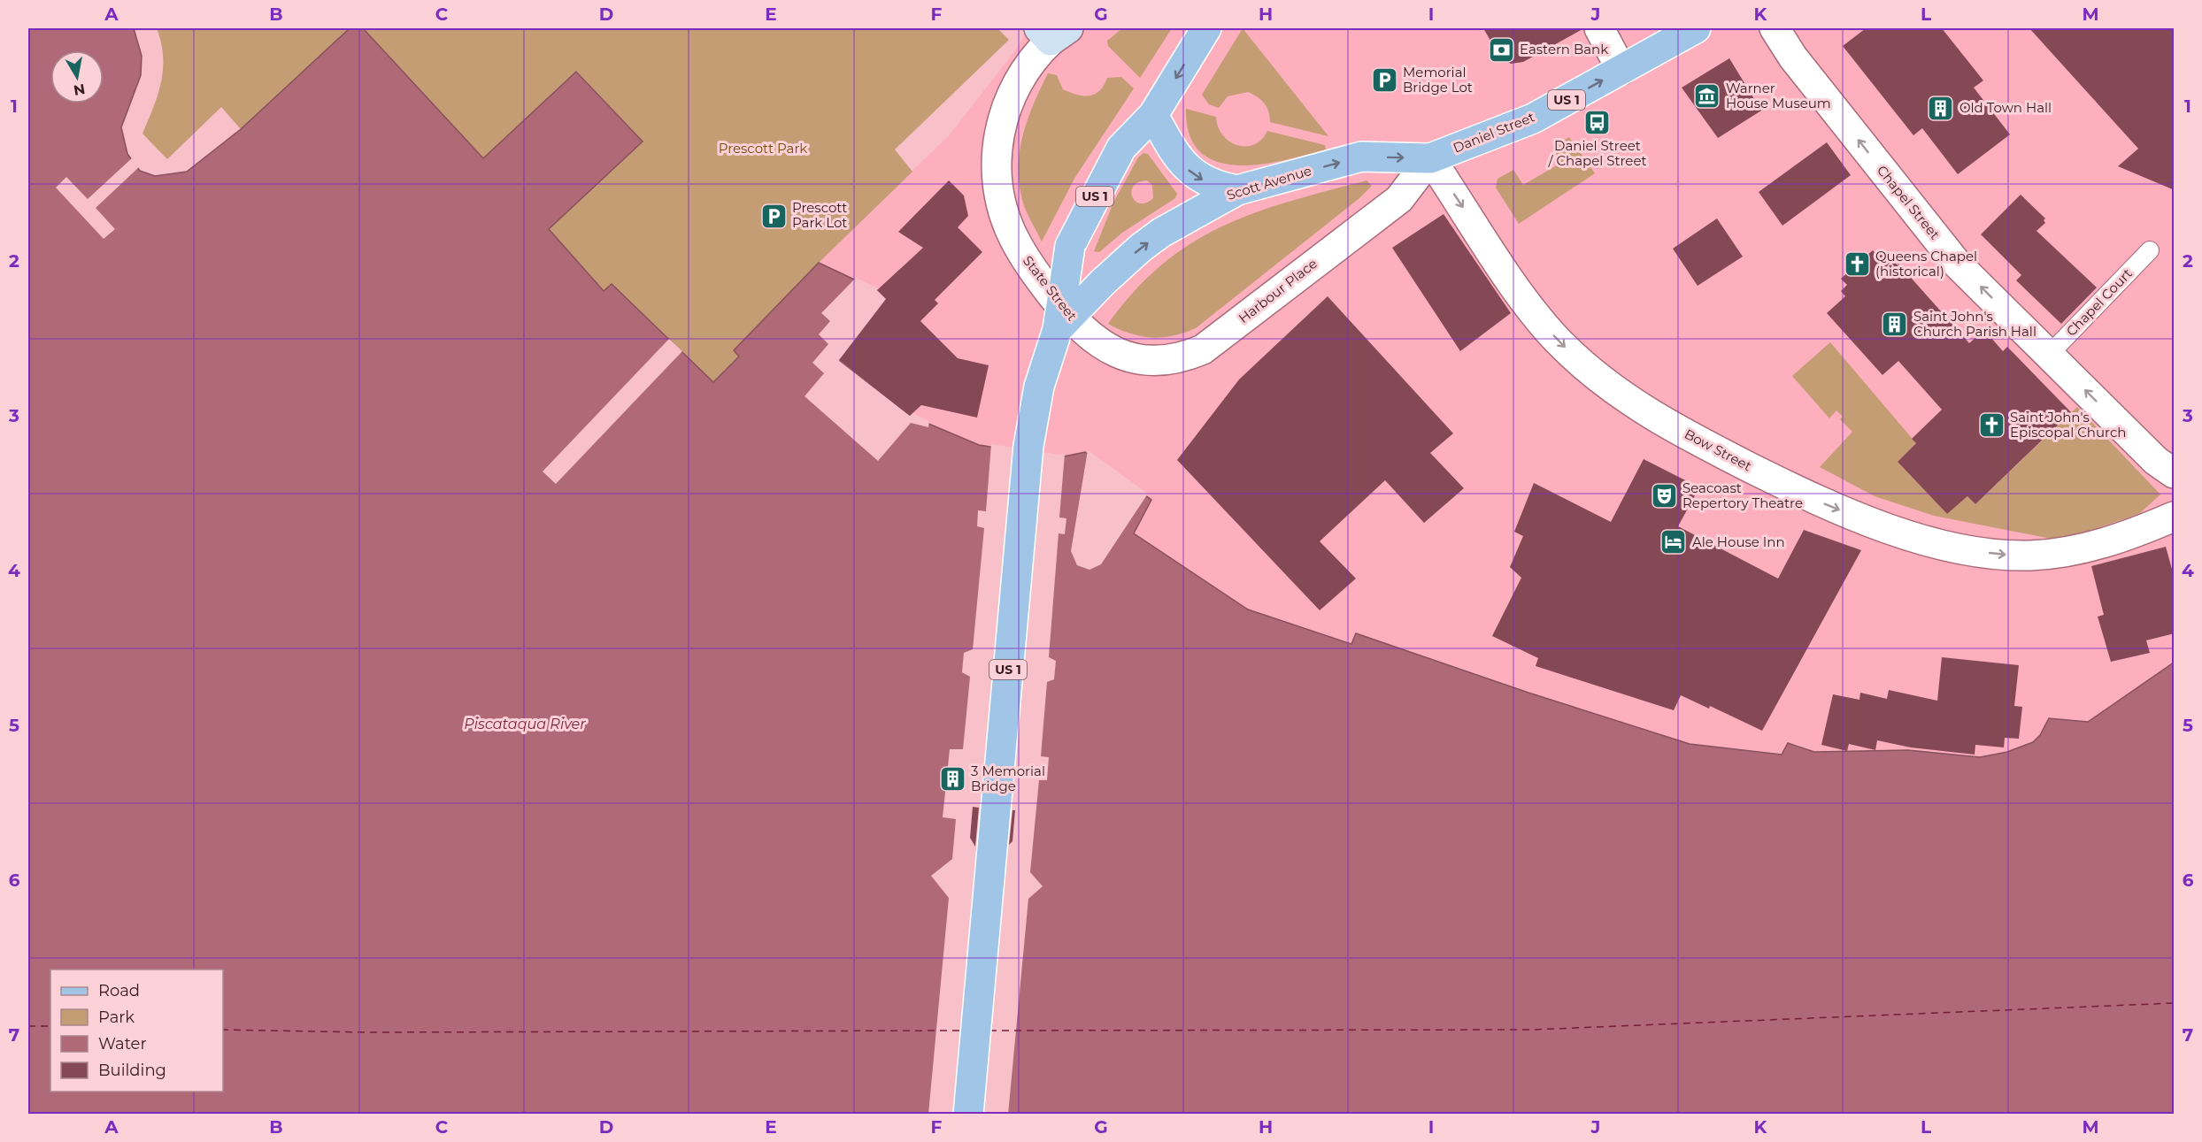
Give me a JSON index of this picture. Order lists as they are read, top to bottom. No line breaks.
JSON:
{"streets":{"main road":["US 1","Daniel Street","Scott Avenue"],"street":["Chapel Street","State Street","Harbour Place","Bow Street"],"lane":["Chapel Court"]},"crossings":[["US 1","Scott Avenue"],["Daniel Street","Scott Avenue"],["Daniel Street","Harbour Place"],["Daniel Street","Bow Street"],["Scott Avenue","Harbour Place"],["Scott Avenue","Bow Street"],["Chapel Street","Chapel Court"],["State Street","Harbour Place"],["Harbour Place","Bow Street"]],"one_way":["Daniel Street","Scott Avenue","Chapel Street","Bow Street"],"water":["Piscataqua River"],"parks":["Prescott Park"],"places":{"bank":["Eastern Bank"],"parking":["Memorial Bridge Lot","Prescott Park Lot"],"museum":["Warner House Museum"],"building":["Old Town Hall","Saint John's Church Parish Hall","3 Memorial Bridge"],"bus stop":["Daniel Street / Chapel Street"],"church":["Queens Chapel (historical)","Saint John's Episcopal Church"],"theatre":["Seacoast Repertory Theatre"],"hotel":["Ale House Inn"]},"legend":["Road","Park","Water","Building"],"north":"bottom","grid":{"columns":["A","B","C","D","E","F","G","H","I","J","K","L","M"],"rows":["1","2","3","4","5","6","7"]}}
